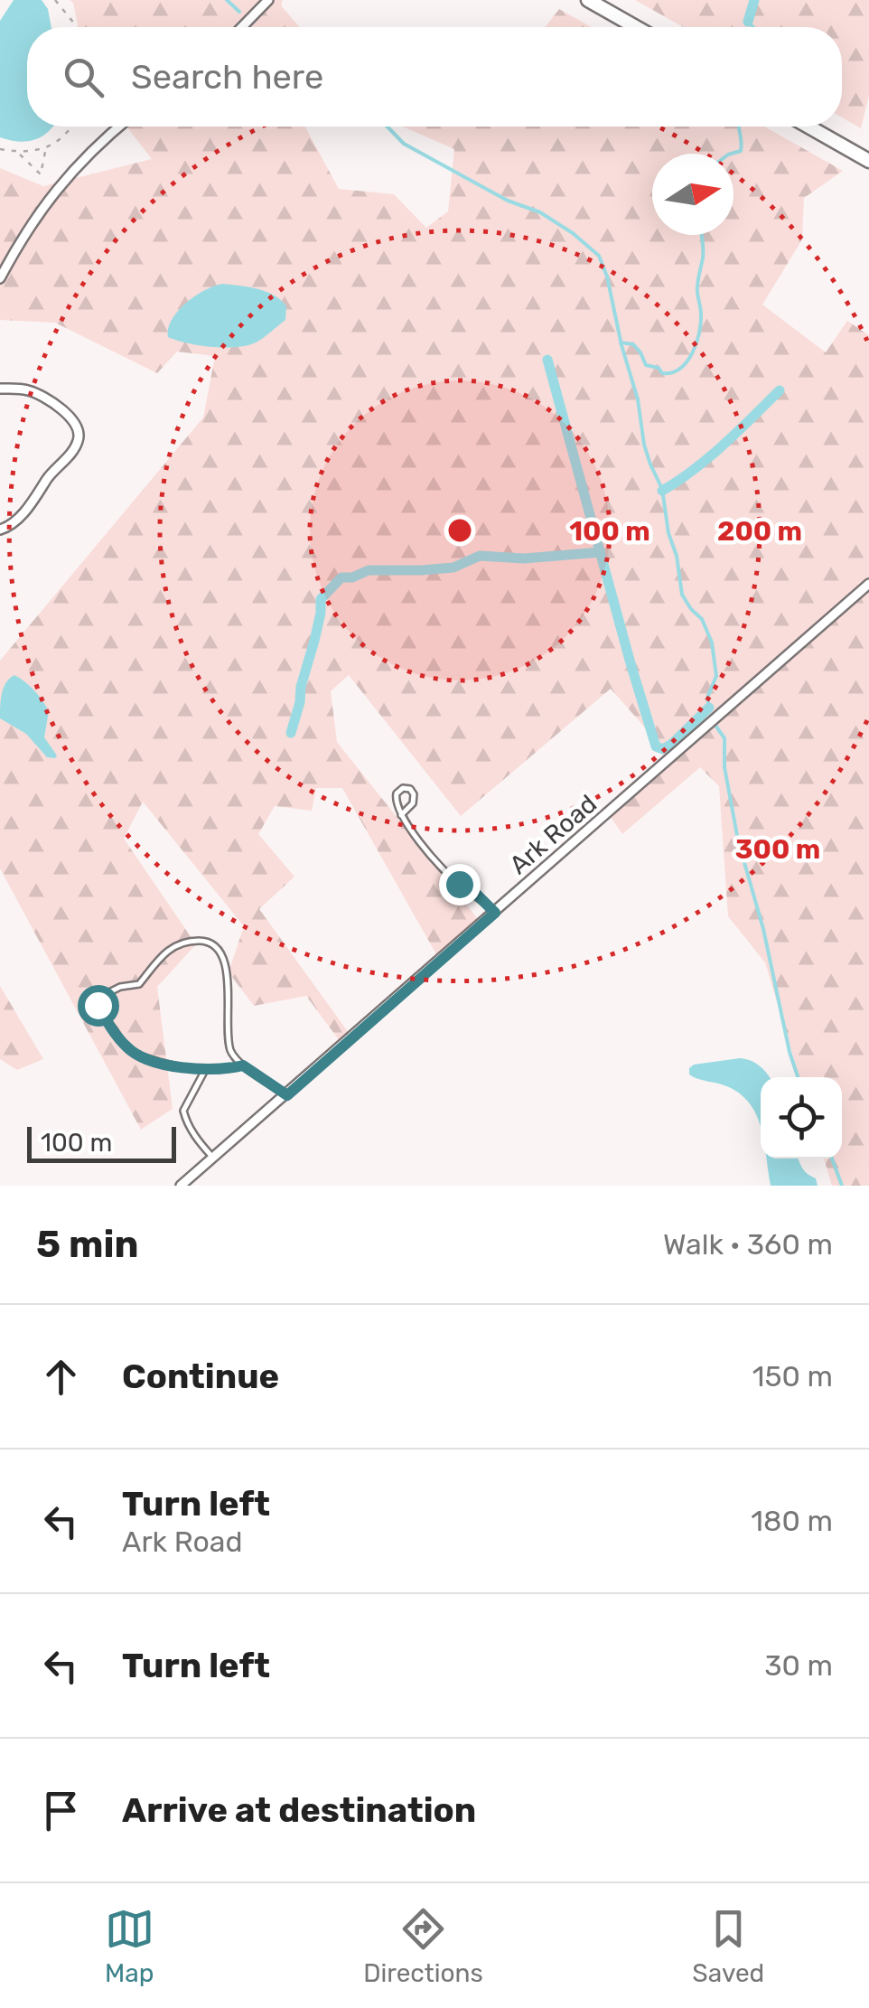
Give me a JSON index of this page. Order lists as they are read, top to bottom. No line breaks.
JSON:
{"streets":{"street":["Ark Road"]},"scale_bar":"100 m","north":"right","page":{"search":"Search here","scale":"100 m","heading":["5 min","Walk · 360 m"],"list":[["Continue","150 m"],["Turn left","Ark Road","180 m"],["Turn left","30 m"],"Arrive at destination"],"nav":["Map","Directions","Saved"]},"rings":["100 m","200 m","300 m"]}
